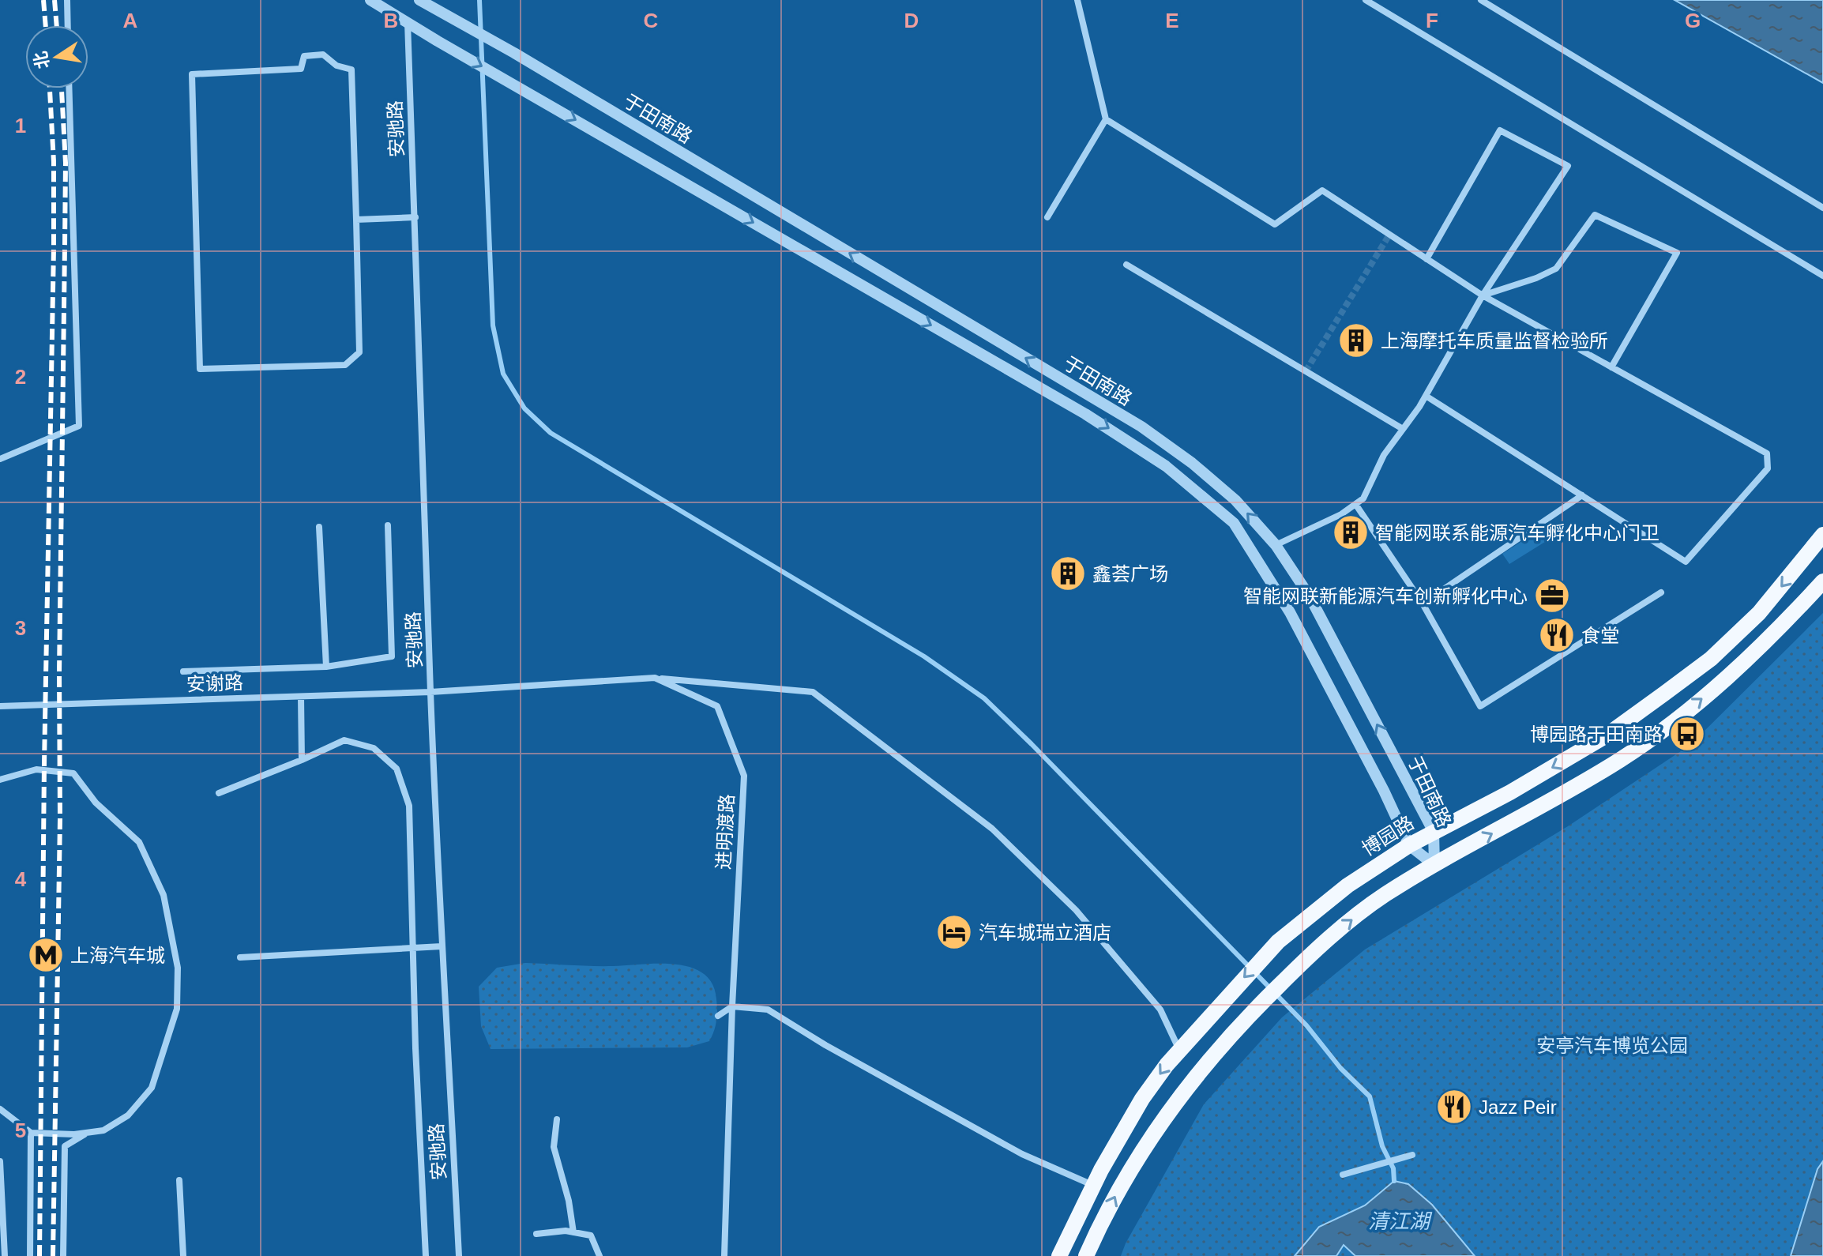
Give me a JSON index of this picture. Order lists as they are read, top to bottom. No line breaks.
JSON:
{"streets":{"main road":["博园路"],"street":["于田南路","安驰路","安谢路","进明渡路"]},"crossings":[["于田南路","安驰路"],["于田南路","博园路"],["安驰路","安谢路"],["安驰路","进明渡路"],["安谢路","进明渡路"]],"water":["清江湖"],"parks":["安亭汽车博览公园"],"places":{"building":["上海摩托车质量监督检验所","智能网联系能源汽车孵化中心门卫","鑫荟广场"],"office":["智能网联新能源汽车创新孵化中心"],"restaurant":["食堂","Jazz Peir"],"bus stop":["博园路于田南路"],"hotel":["汽车城瑞立酒店"],"metro station":["上海汽车城"]},"north":"left","grid":{"columns":["A","B","C","D","E","F","G"],"rows":["1","2","3","4","5"]}}
